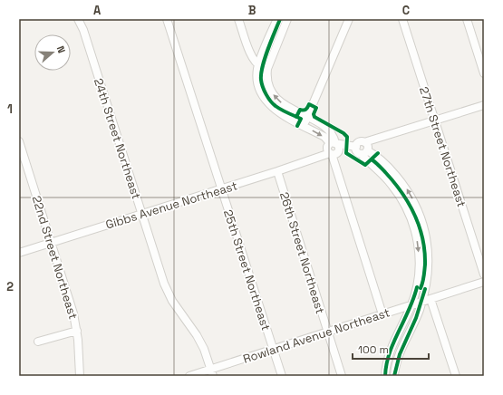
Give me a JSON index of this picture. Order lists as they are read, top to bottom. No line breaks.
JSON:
{"streets":{"street":["24th Street Northeast","27th Street Northeast","Gibbs Avenue Northeast","26th Street Northeast","22nd Street Northeast","25th Street Northeast","Rowland Avenue Northeast"]},"crossings":[["24th Street Northeast","Gibbs Avenue Northeast"],["24th Street Northeast","Rowland Avenue Northeast"],["27th Street Northeast","Gibbs Avenue Northeast"],["Gibbs Avenue Northeast","26th Street Northeast"],["Gibbs Avenue Northeast","22nd Street Northeast"],["Gibbs Avenue Northeast","25th Street Northeast"],["26th Street Northeast","Rowland Avenue Northeast"],["25th Street Northeast","Rowland Avenue Northeast"]],"scale_bar":"100 m","north":"right","grid":{"columns":["A","B","C"],"rows":["1","2"]}}
